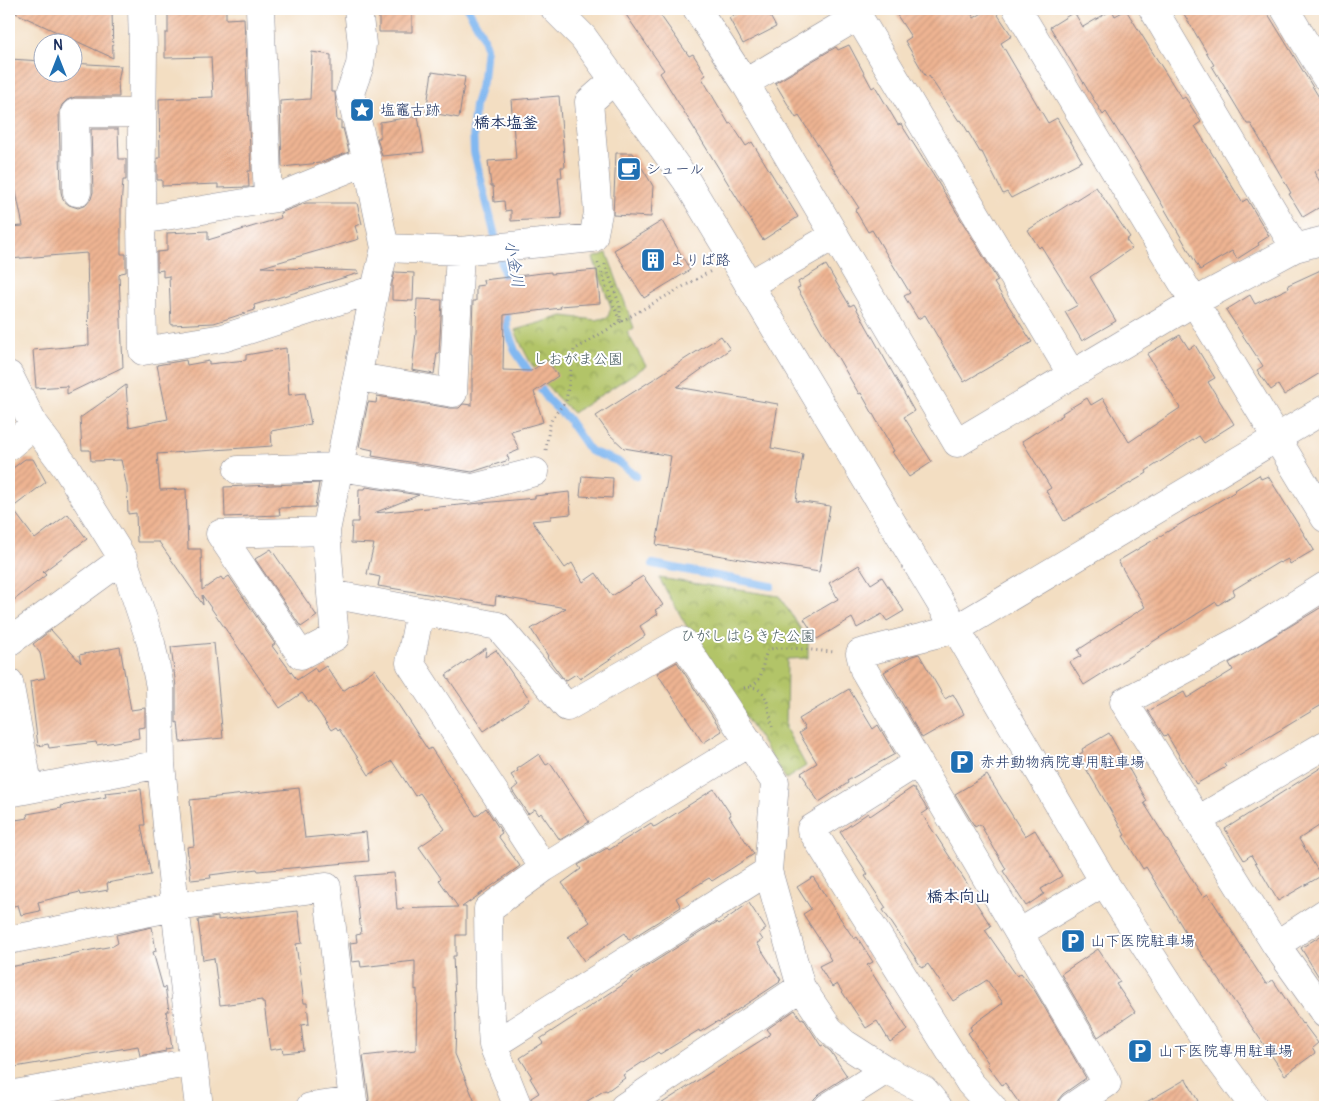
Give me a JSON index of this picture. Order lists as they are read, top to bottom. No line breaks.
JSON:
{"districts":["橋本塩釜","橋本向山"],"water":["小金川"],"parks":["しおがま公園","ひがしはらきた公園"],"places":{"place":["塩竈古跡"],"cafe":["シュール"],"building":["よりば路"],"parking":["赤井動物病院専用駐車場","山下医院駐車場","山下医院専用駐車場"]},"north":"top"}
